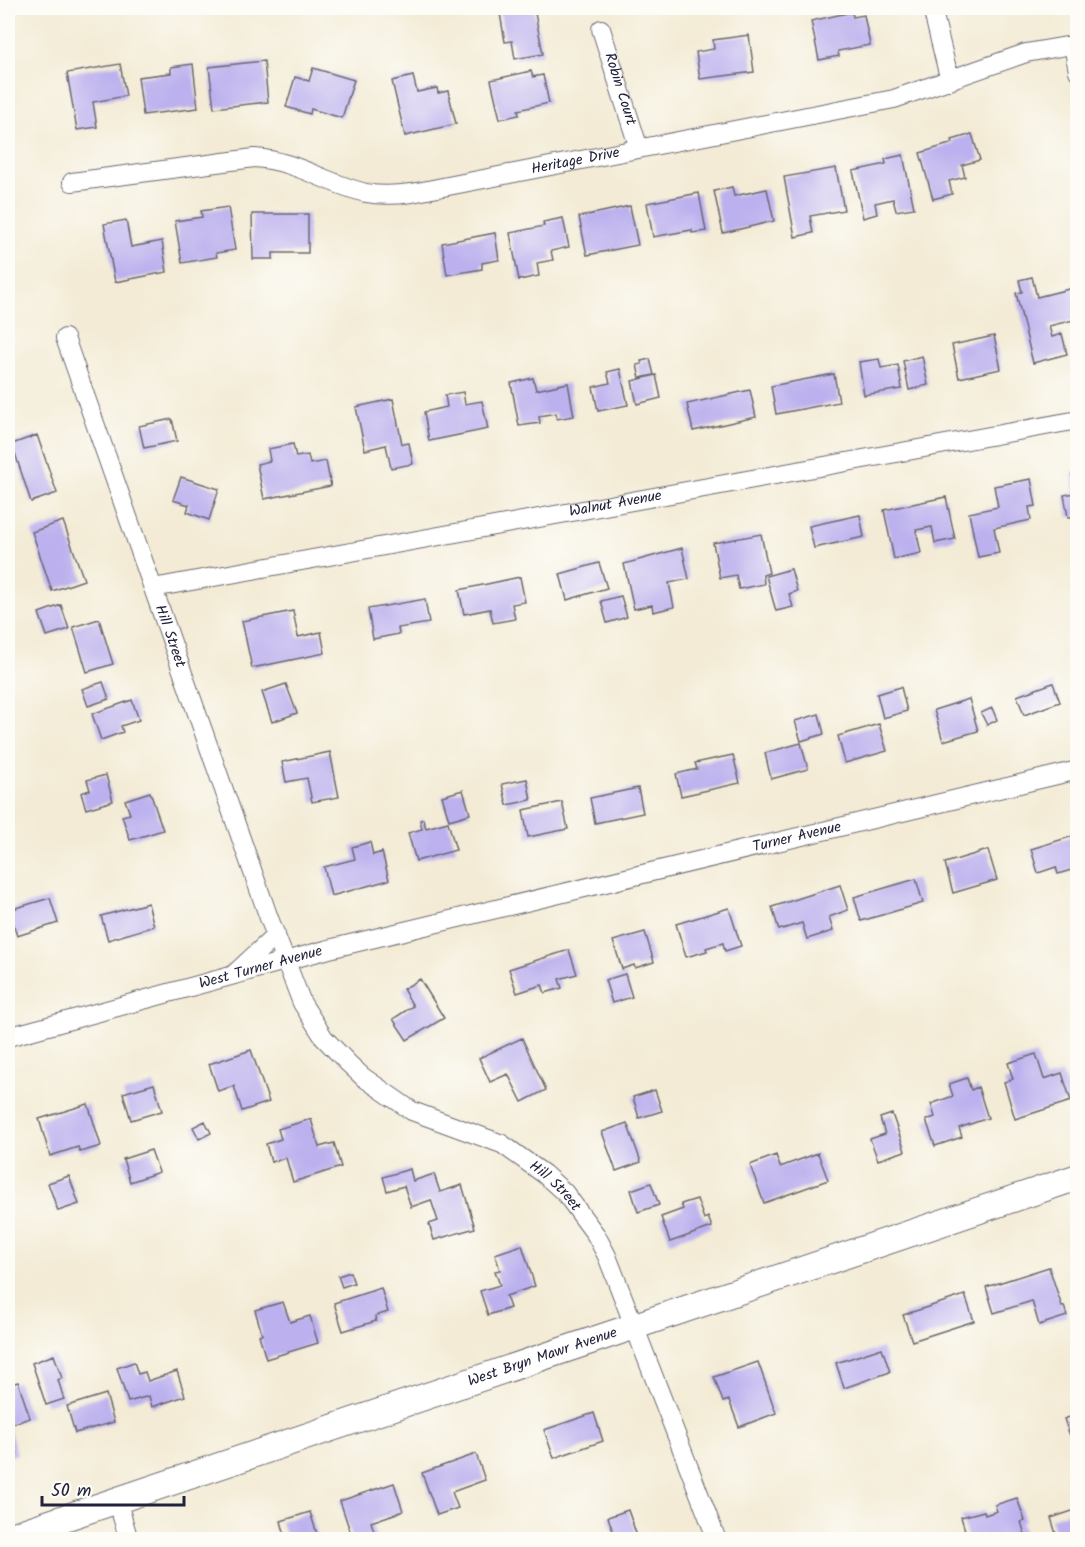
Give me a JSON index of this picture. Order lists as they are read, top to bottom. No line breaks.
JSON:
{"streets":{"street":["Robin Court","Heritage Drive","Walnut Avenue","Hill Street","Turner Avenue","West Turner Avenue","West Bryn Mawr Avenue"]},"crossings":[["Robin Court","Heritage Drive"],["Walnut Avenue","Hill Street"],["Hill Street","West Turner Avenue"],["Hill Street","West Bryn Mawr Avenue"],["Turner Avenue","West Turner Avenue"]],"scale_bar":"50 m"}
